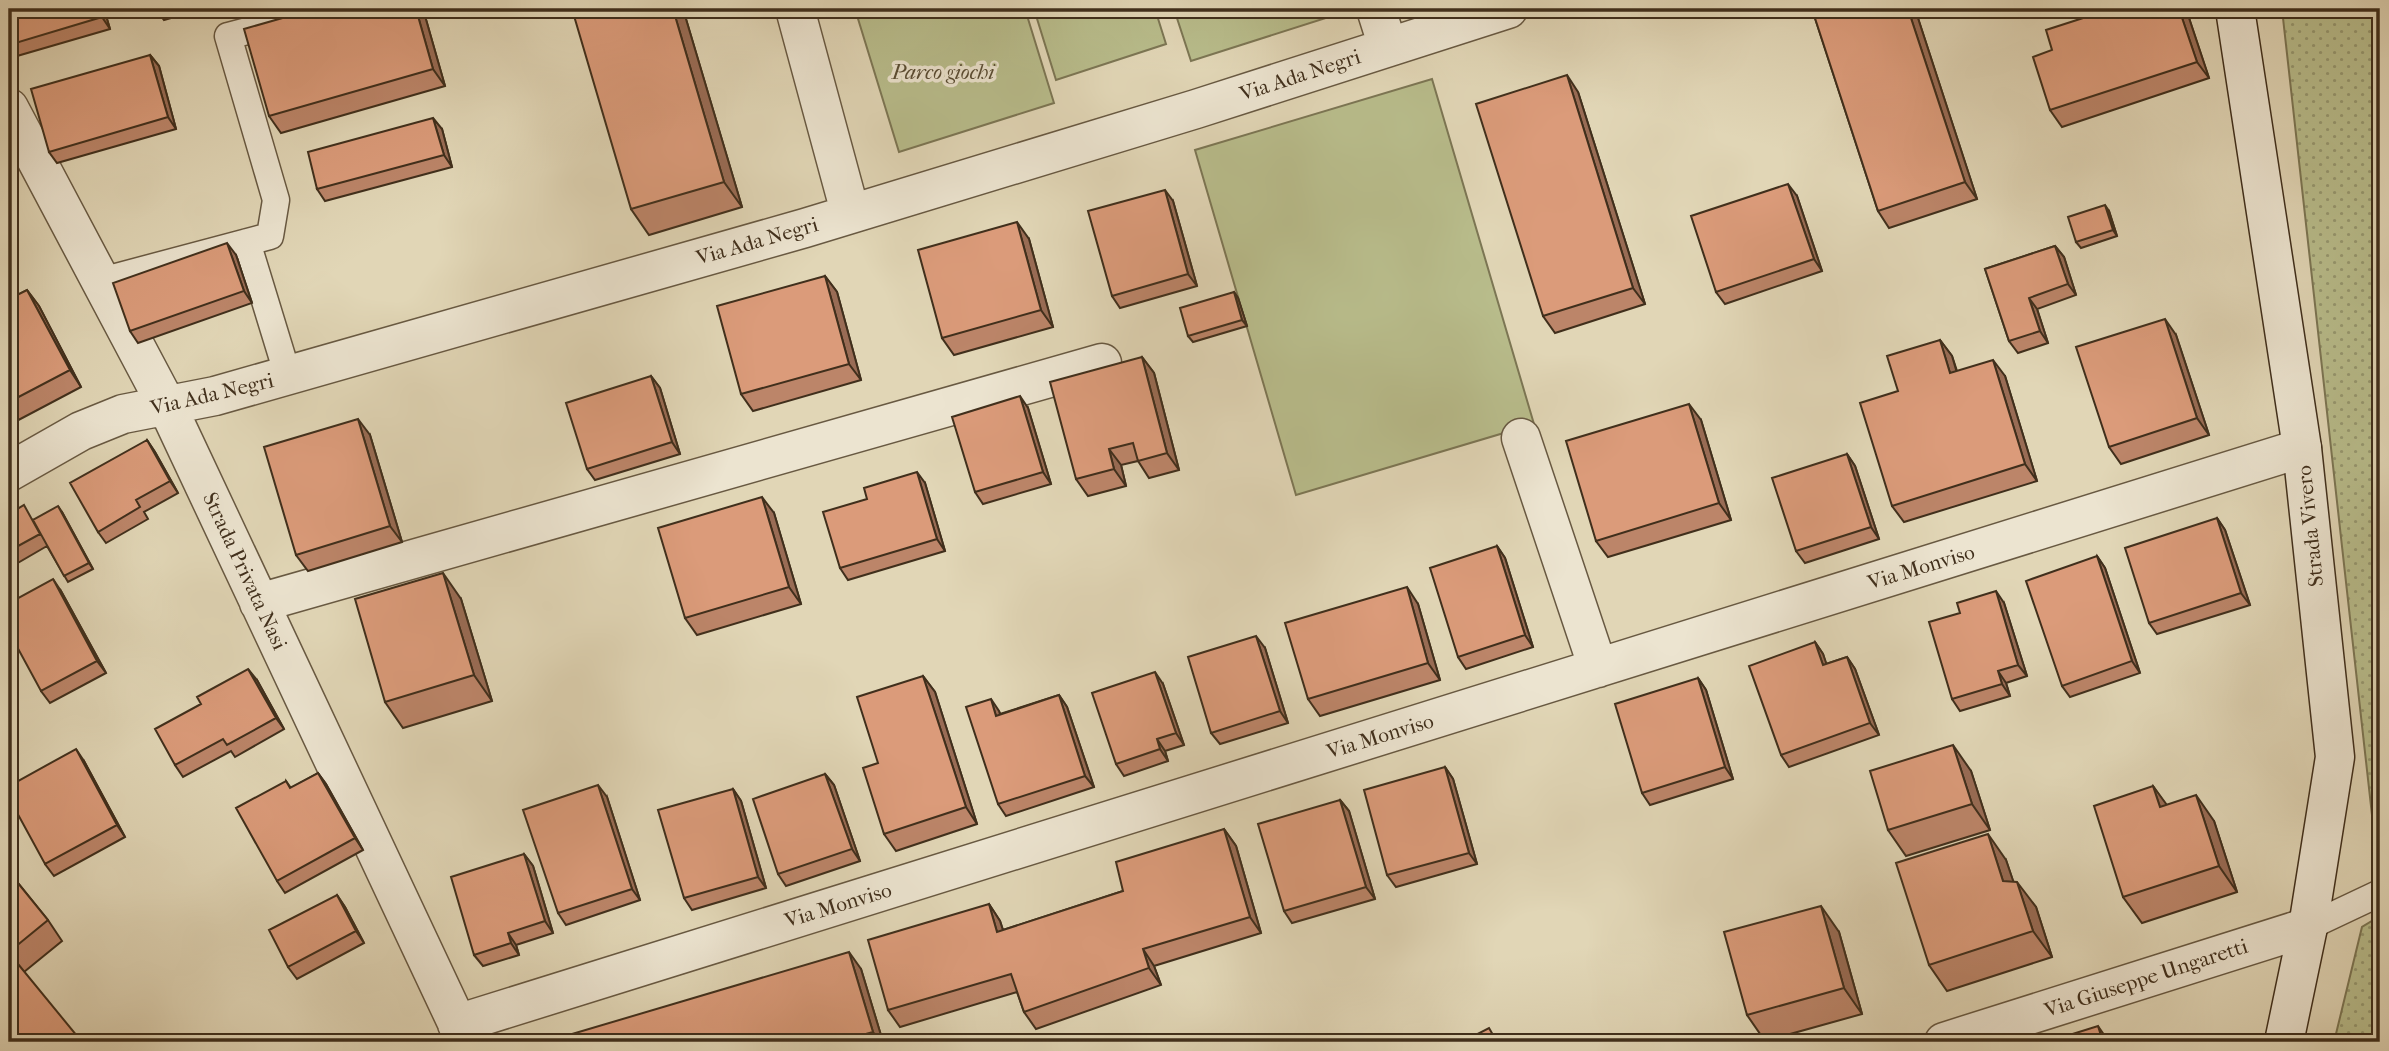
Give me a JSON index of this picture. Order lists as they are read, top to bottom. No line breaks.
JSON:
{"streets":{"street":["Via Ada Negri","Strada Vivero","Via Monviso","Strada Privata Nasi","Via Giuseppe Ungaretti"]},"crossings":[["Via Ada Negri","Strada Privata Nasi"],["Strada Vivero","Via Monviso"],["Strada Vivero","Via Giuseppe Ungaretti"],["Via Monviso","Strada Privata Nasi"]],"parks":["Parco giochi"]}
